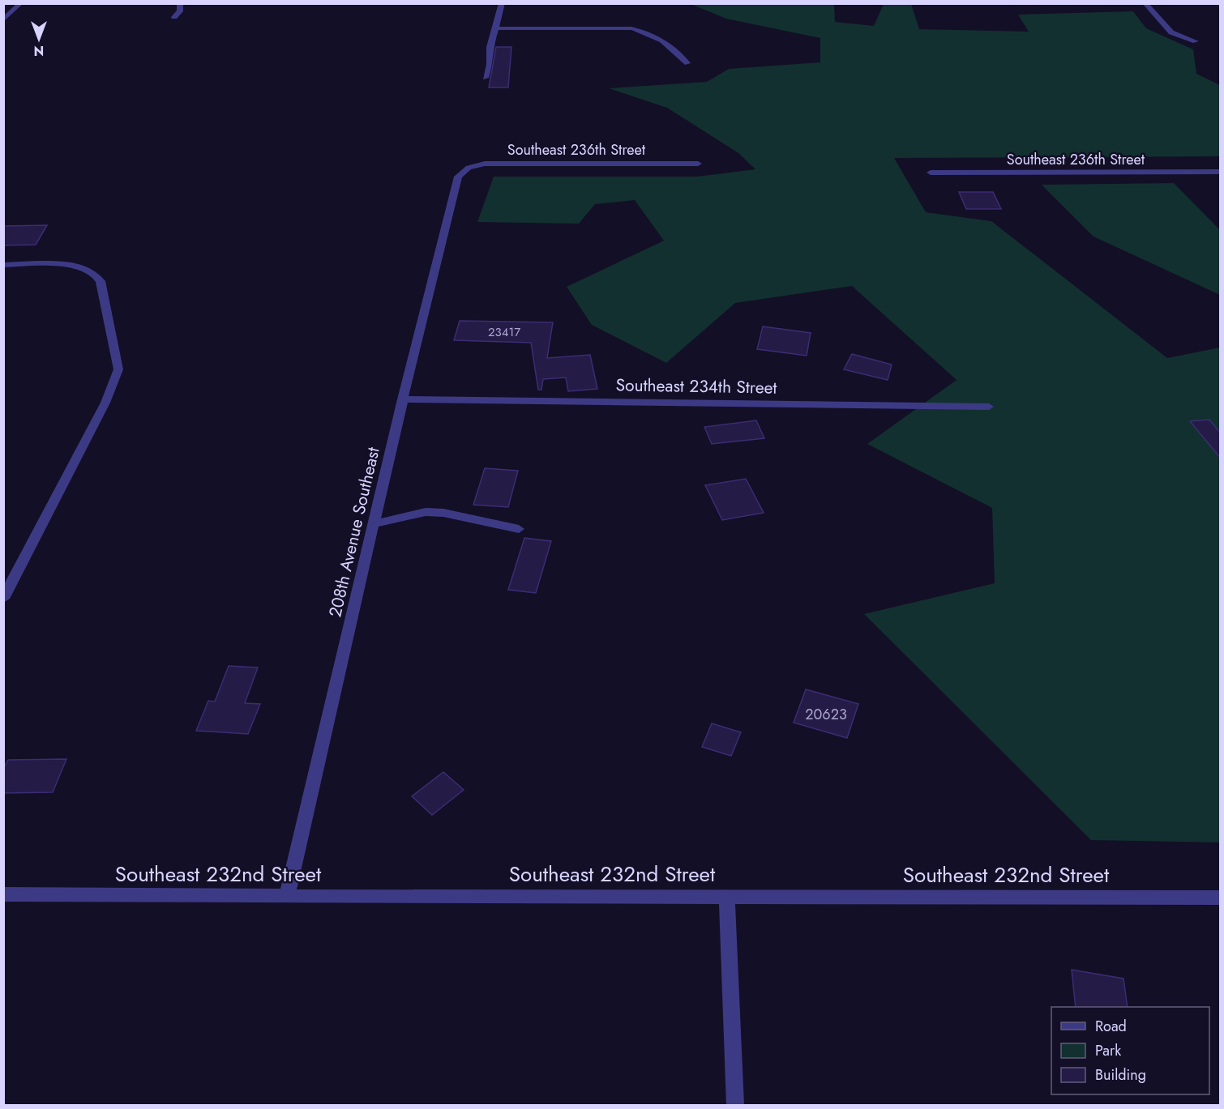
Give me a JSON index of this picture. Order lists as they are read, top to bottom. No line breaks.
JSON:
{"streets":{"street":["Southeast 236th Street","Southeast 234th Street","208th Avenue Southeast","Southeast 232nd Street"]},"crossings":[["Southeast 236th Street","208th Avenue Southeast"],["Southeast 234th Street","208th Avenue Southeast"],["208th Avenue Southeast","Southeast 232nd Street"]],"house_numbers":["23417","20623"],"legend":["Road","Park","Building"],"north":"bottom"}
